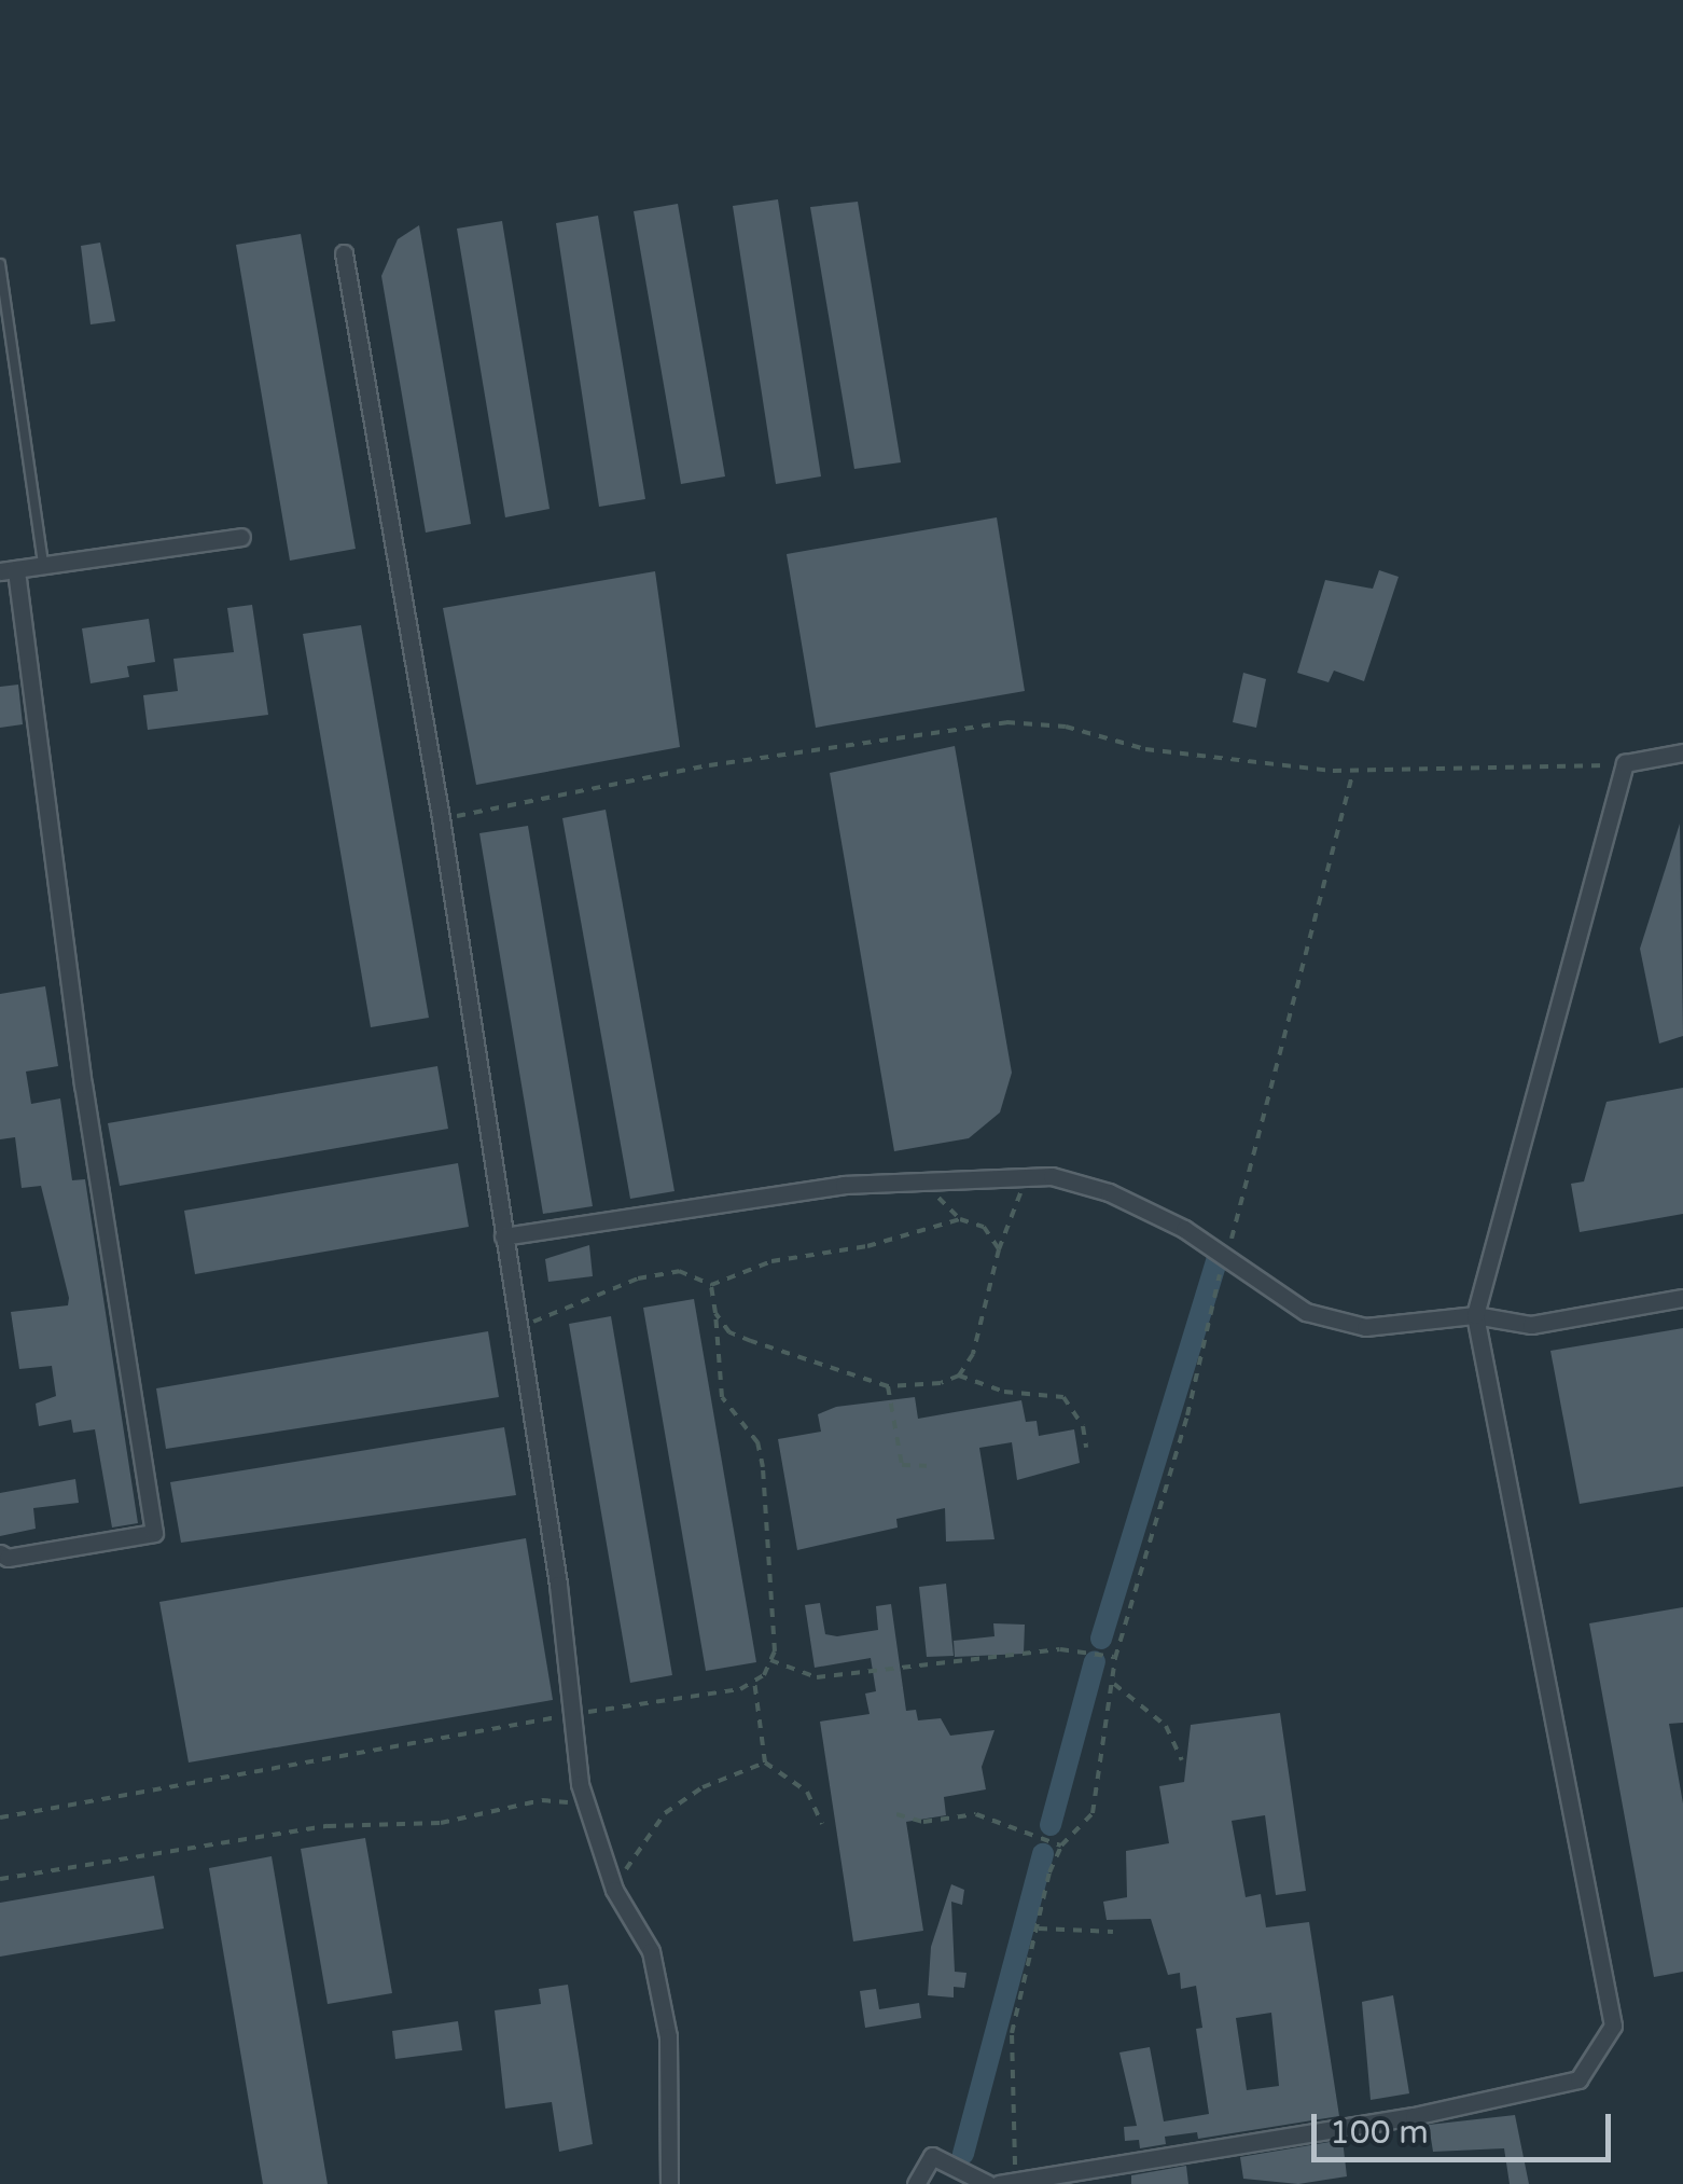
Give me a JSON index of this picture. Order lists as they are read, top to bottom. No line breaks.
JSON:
{"scale_bar":"100 m"}
